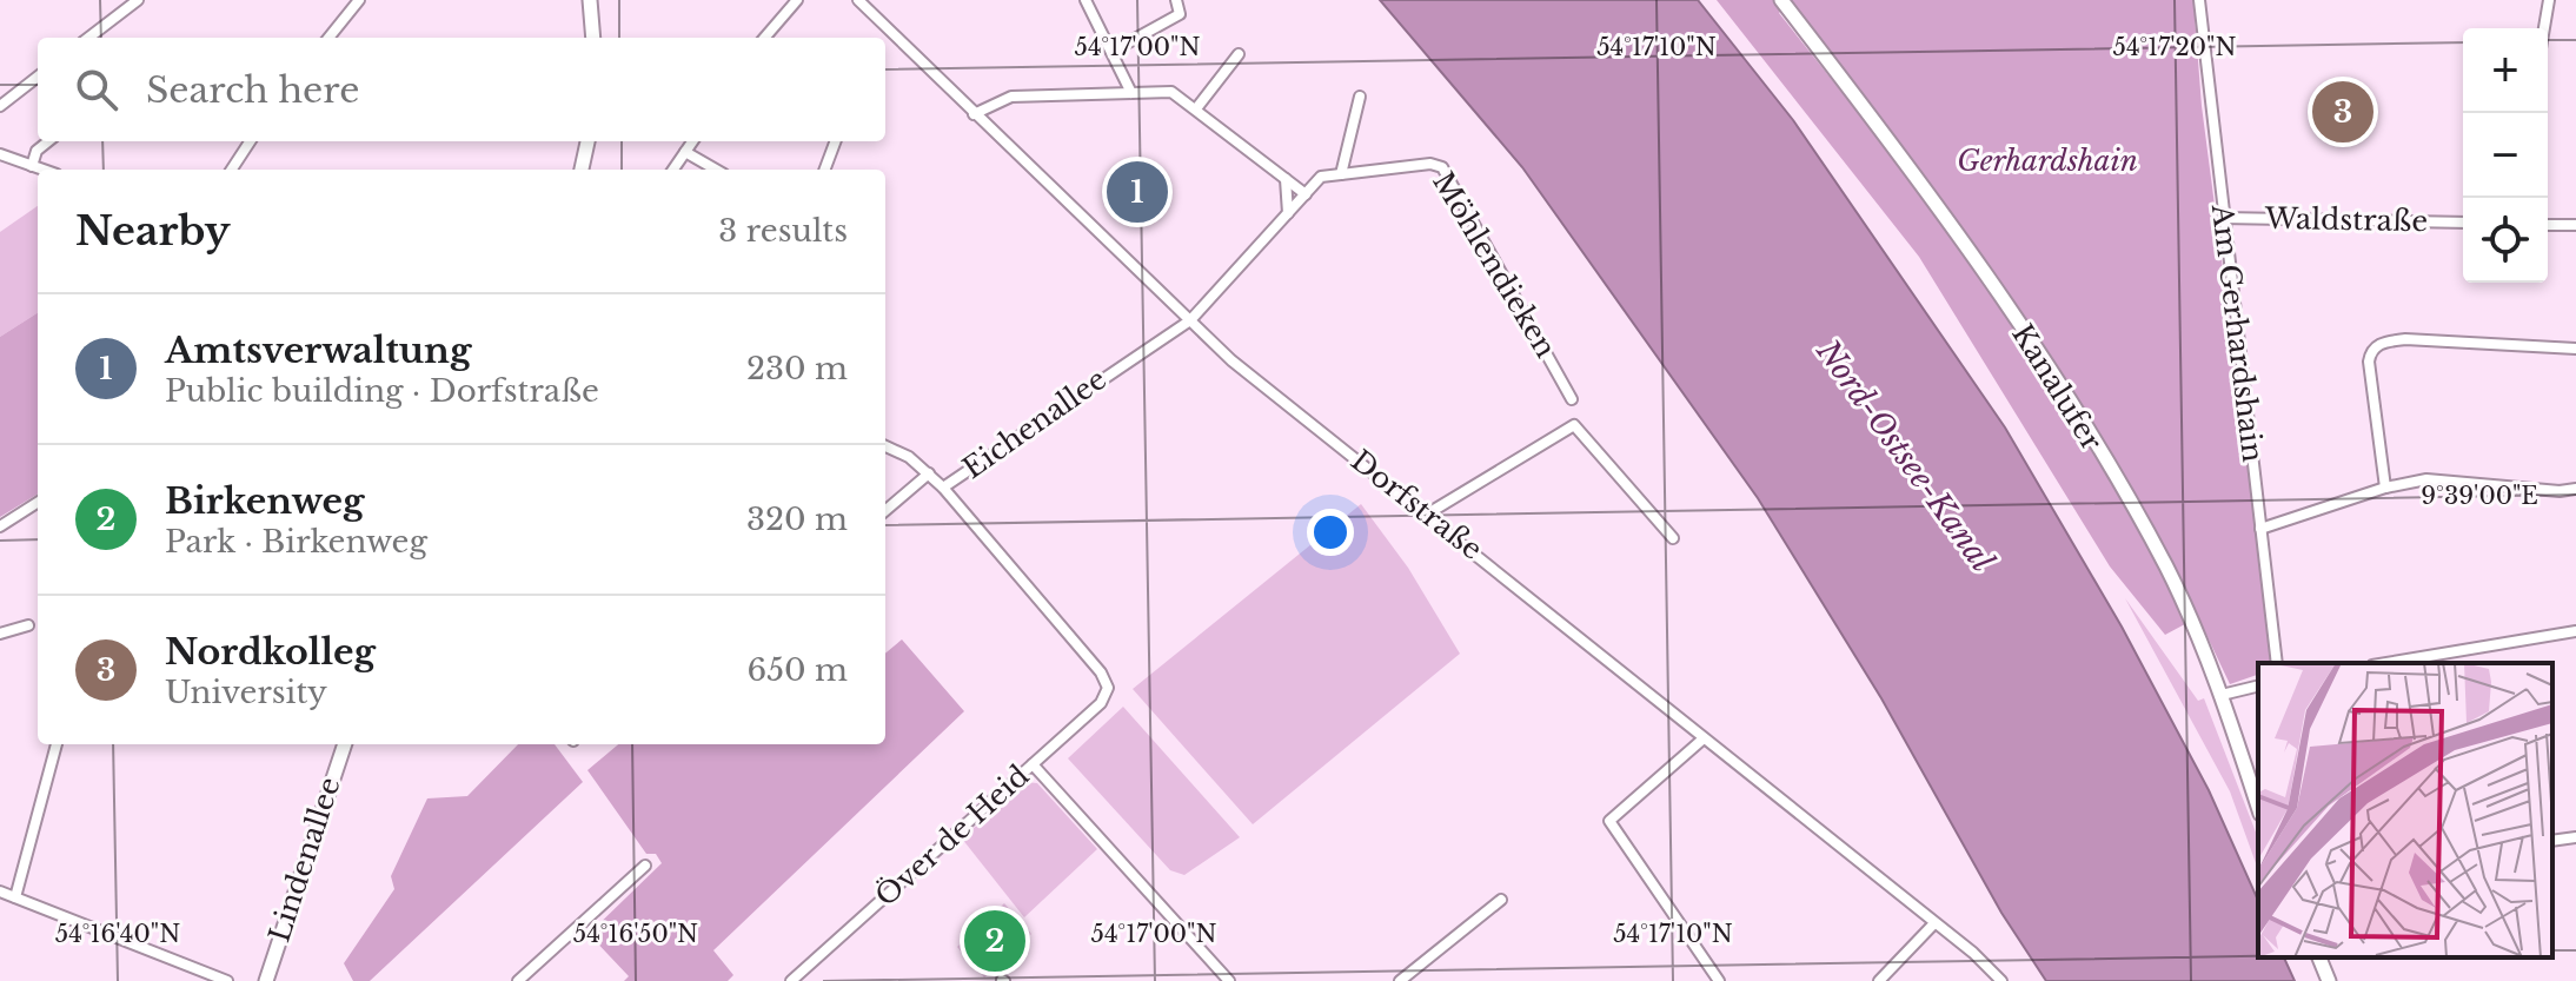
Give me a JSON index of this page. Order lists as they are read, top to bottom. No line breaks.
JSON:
{"streets":{"street":["Waldstraße","Möhlendieken","Am Gerhardshain","Kanalufer","Eichenallee","Dorfstraße","Över de Heid","Lindenallee"]},"crossings":[["Waldstraße","Am Gerhardshain"],["Möhlendieken","Eichenallee"],["Eichenallee","Dorfstraße"],["Eichenallee","Över de Heid"]],"water":["Nord-Ostsee-Kanal"],"parks":["Gerhardshain"],"page":{"map_buttons":["+","−"],"search":"Search here","pins":["3","1","2"],"heading":["Nearby","3 results"],"list":[{"mark":"1","name":"Amtsverwaltung","note":"Public building · Dorfstraße","value":"230 m"},{"mark":"2","name":"Birkenweg","note":"Park · Birkenweg","value":"320 m"},{"mark":"3","name":"Nordkolleg","note":"University","value":"650 m"}]},"coordinates":["54°17'00\"N","54°17'10\"N","54°17'20\"N","9°39'00\"E","54°16'40\"N","54°16'50\"N"]}
